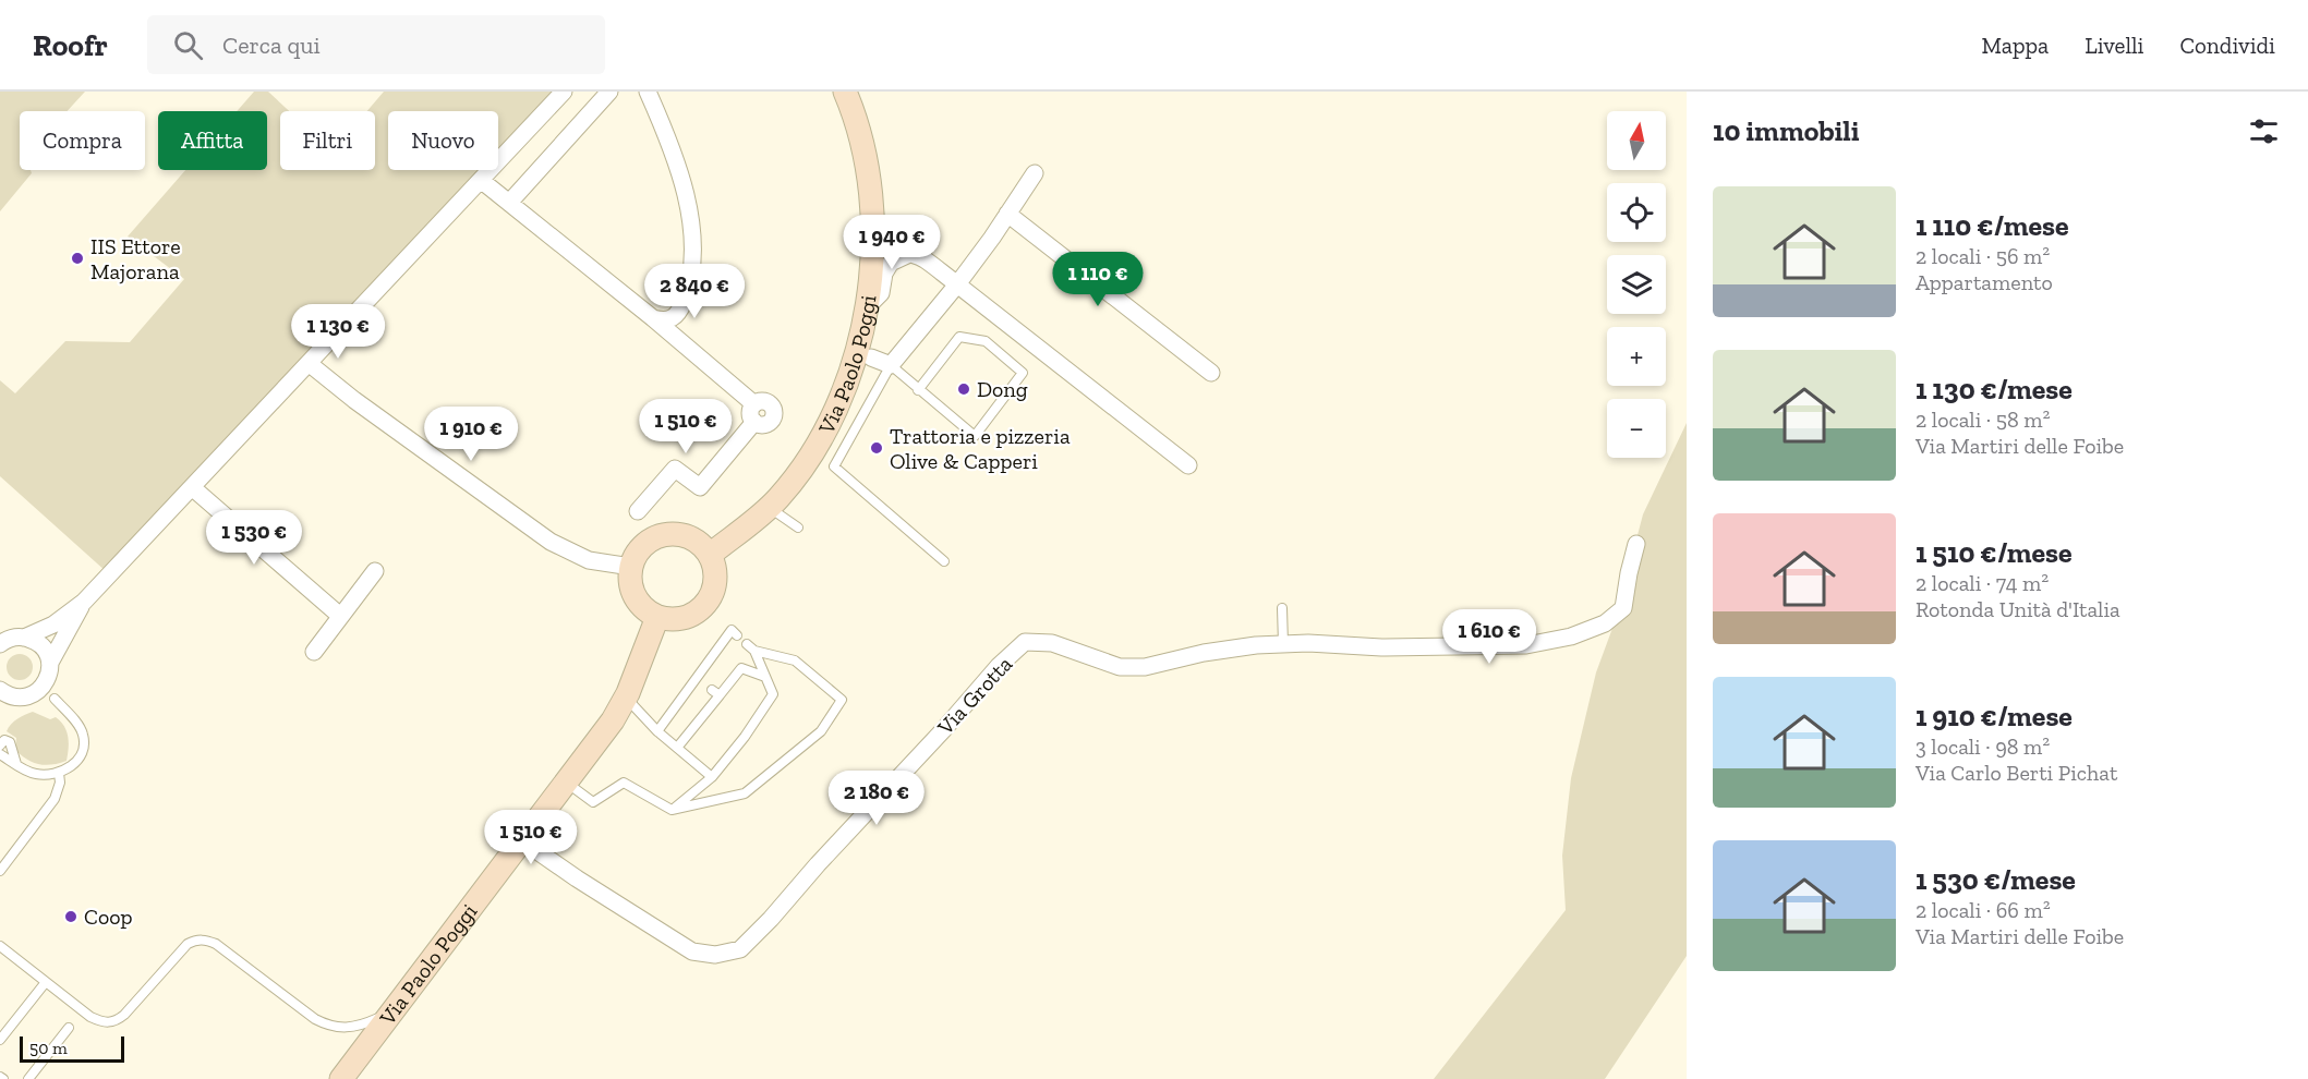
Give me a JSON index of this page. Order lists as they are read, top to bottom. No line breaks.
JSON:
{"streets":{"main road":["Via Paolo Poggi"],"street":["Via Grotta"]},"crossings":[["Via Paolo Poggi","Via Grotta"]],"places":["IIS Ettore Majorana","Dong","Trattoria e pizzeria Olive & Capperi","Coop"],"scale_bar":"50 m","north":"top","page":{"header":"Roofr","search":"Cerca qui","nav":["Mappa","Livelli","Condividi"],"heading":"10 immobili","map_buttons":["+","−"],"chip":["Compra","Affitta","Filtri","Nuovo"],"list":[{"name":"1 110 €/mese","note":"2 locali · 56 m² · Appartamento"},{"name":"1 130 €/mese","note":"2 locali · 58 m² · Via Martiri delle Foibe"},{"name":"1 510 €/mese","note":"2 locali · 74 m² · Rotonda Unità d'Italia"},{"name":"1 910 €/mese","note":"3 locali · 98 m² · Via Carlo Berti Pichat"},{"name":"1 530 €/mese","note":"2 locali · 66 m² · Via Martiri delle Foibe"}],"price":["1 940 €","1 110 €","2 840 €","1 130 €","1 510 €","1 910 €","1 530 €","1 610 €","2 180 €","1 510 €"],"scale":"50 m"}}
